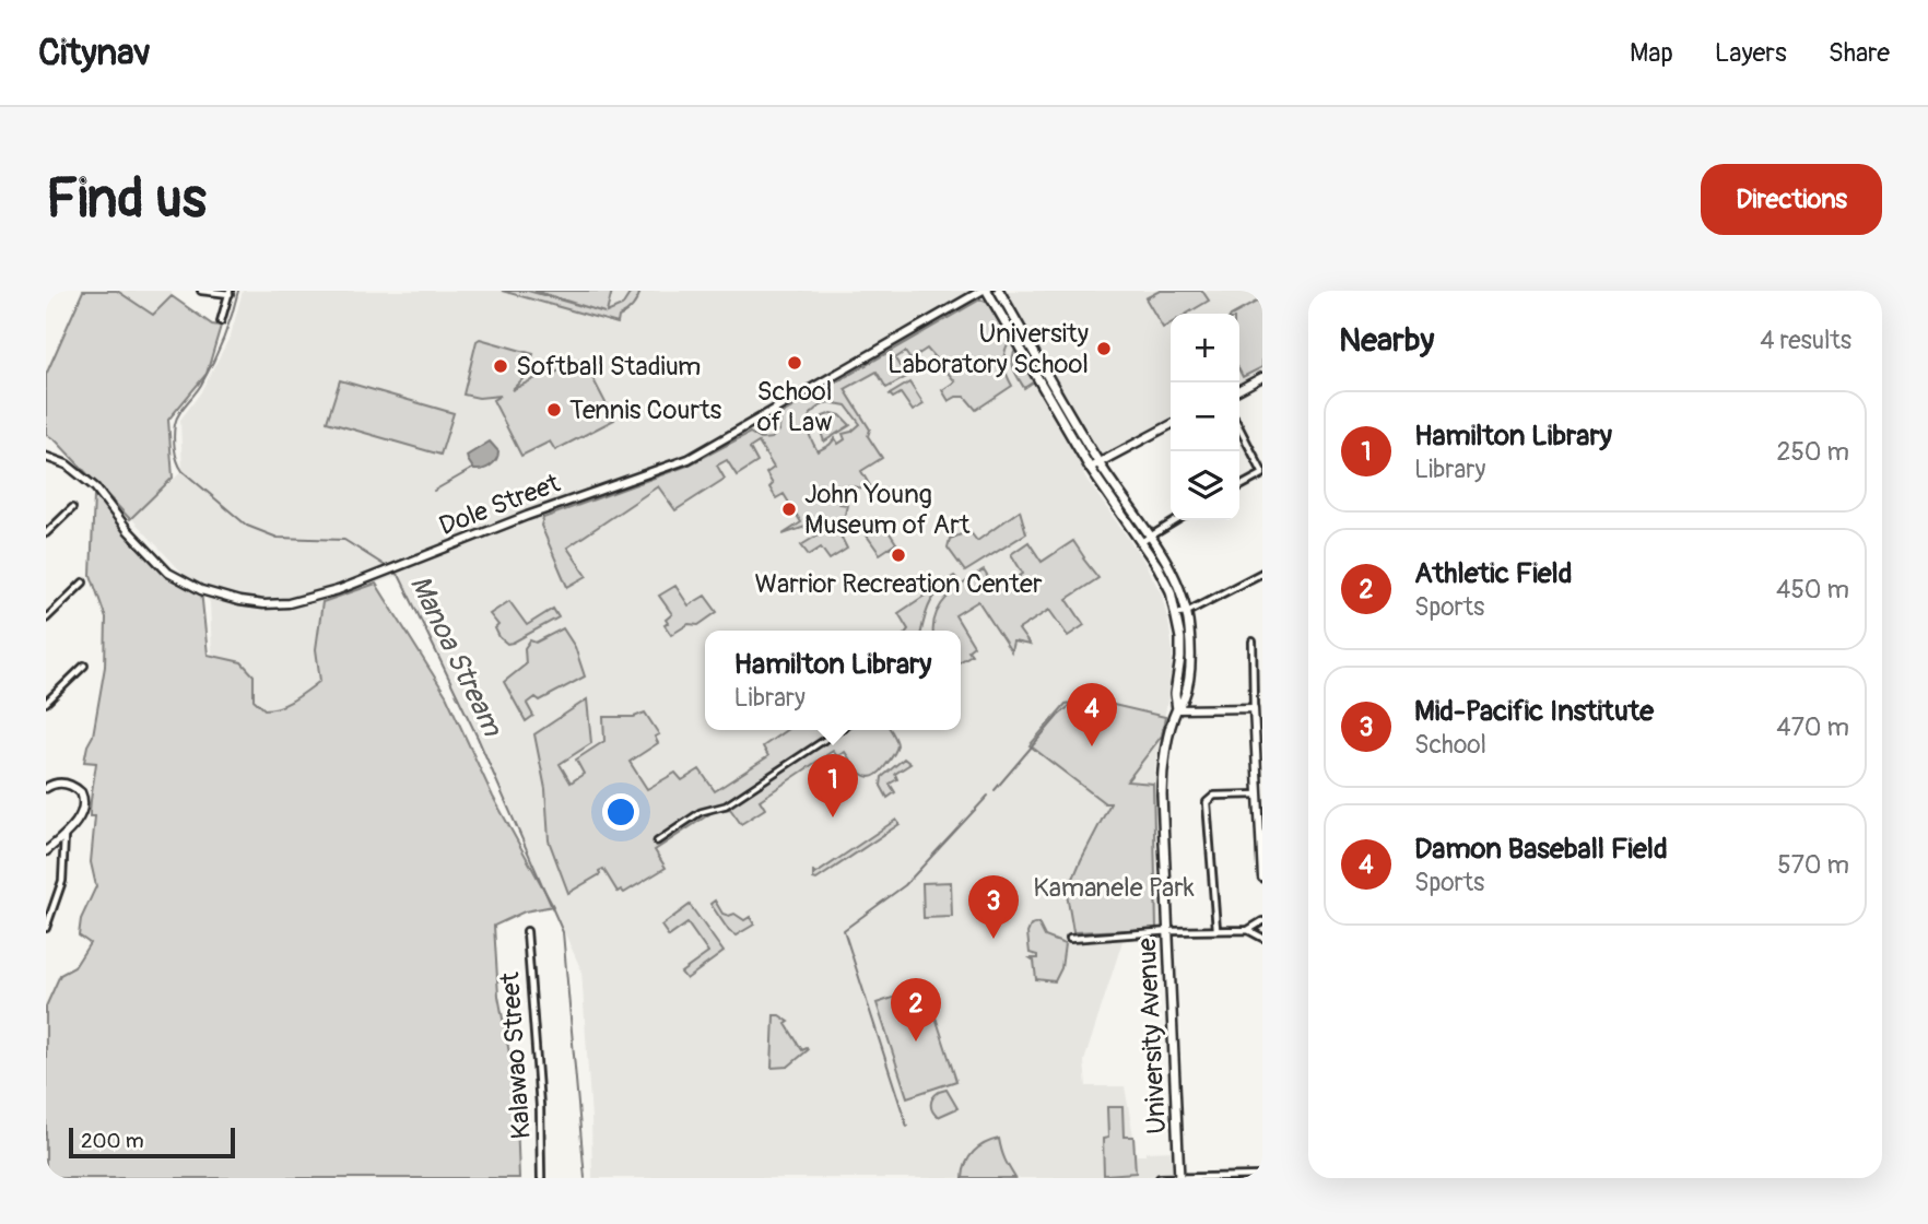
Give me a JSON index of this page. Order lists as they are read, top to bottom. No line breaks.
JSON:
{"streets":{"main road":["University Avenue"],"street":["Dole Street","Kalawao Street"]},"crossings":[["Dole Street","University Avenue"]],"water":["Manoa Stream"],"parks":["Kamanele Park"],"places":["University Laboratory School","School of Law","Softball Stadium","Tennis Courts","John Young Museum of Art","Warrior Recreation Center"],"scale_bar":"200 m","page":{"header":"Citynav","nav":["Map","Layers","Share"],"buttons":"Directions","title":"Find us","heading":["Nearby","4 results"],"map_buttons":["+","−"],"list":[{"mark":"1","name":"Hamilton Library","note":"Library","value":"250 m"},{"mark":"2","name":"Athletic Field","note":"Sports","value":"450 m"},{"mark":"3","name":"Mid-Pacific Institute","note":"School","value":"470 m"},{"mark":"4","name":"Damon Baseball Field","note":"Sports","value":"570 m"}],"popup":["Hamilton Library","Library"],"pins":["4","1","3","2"],"scale":"200 m"}}
